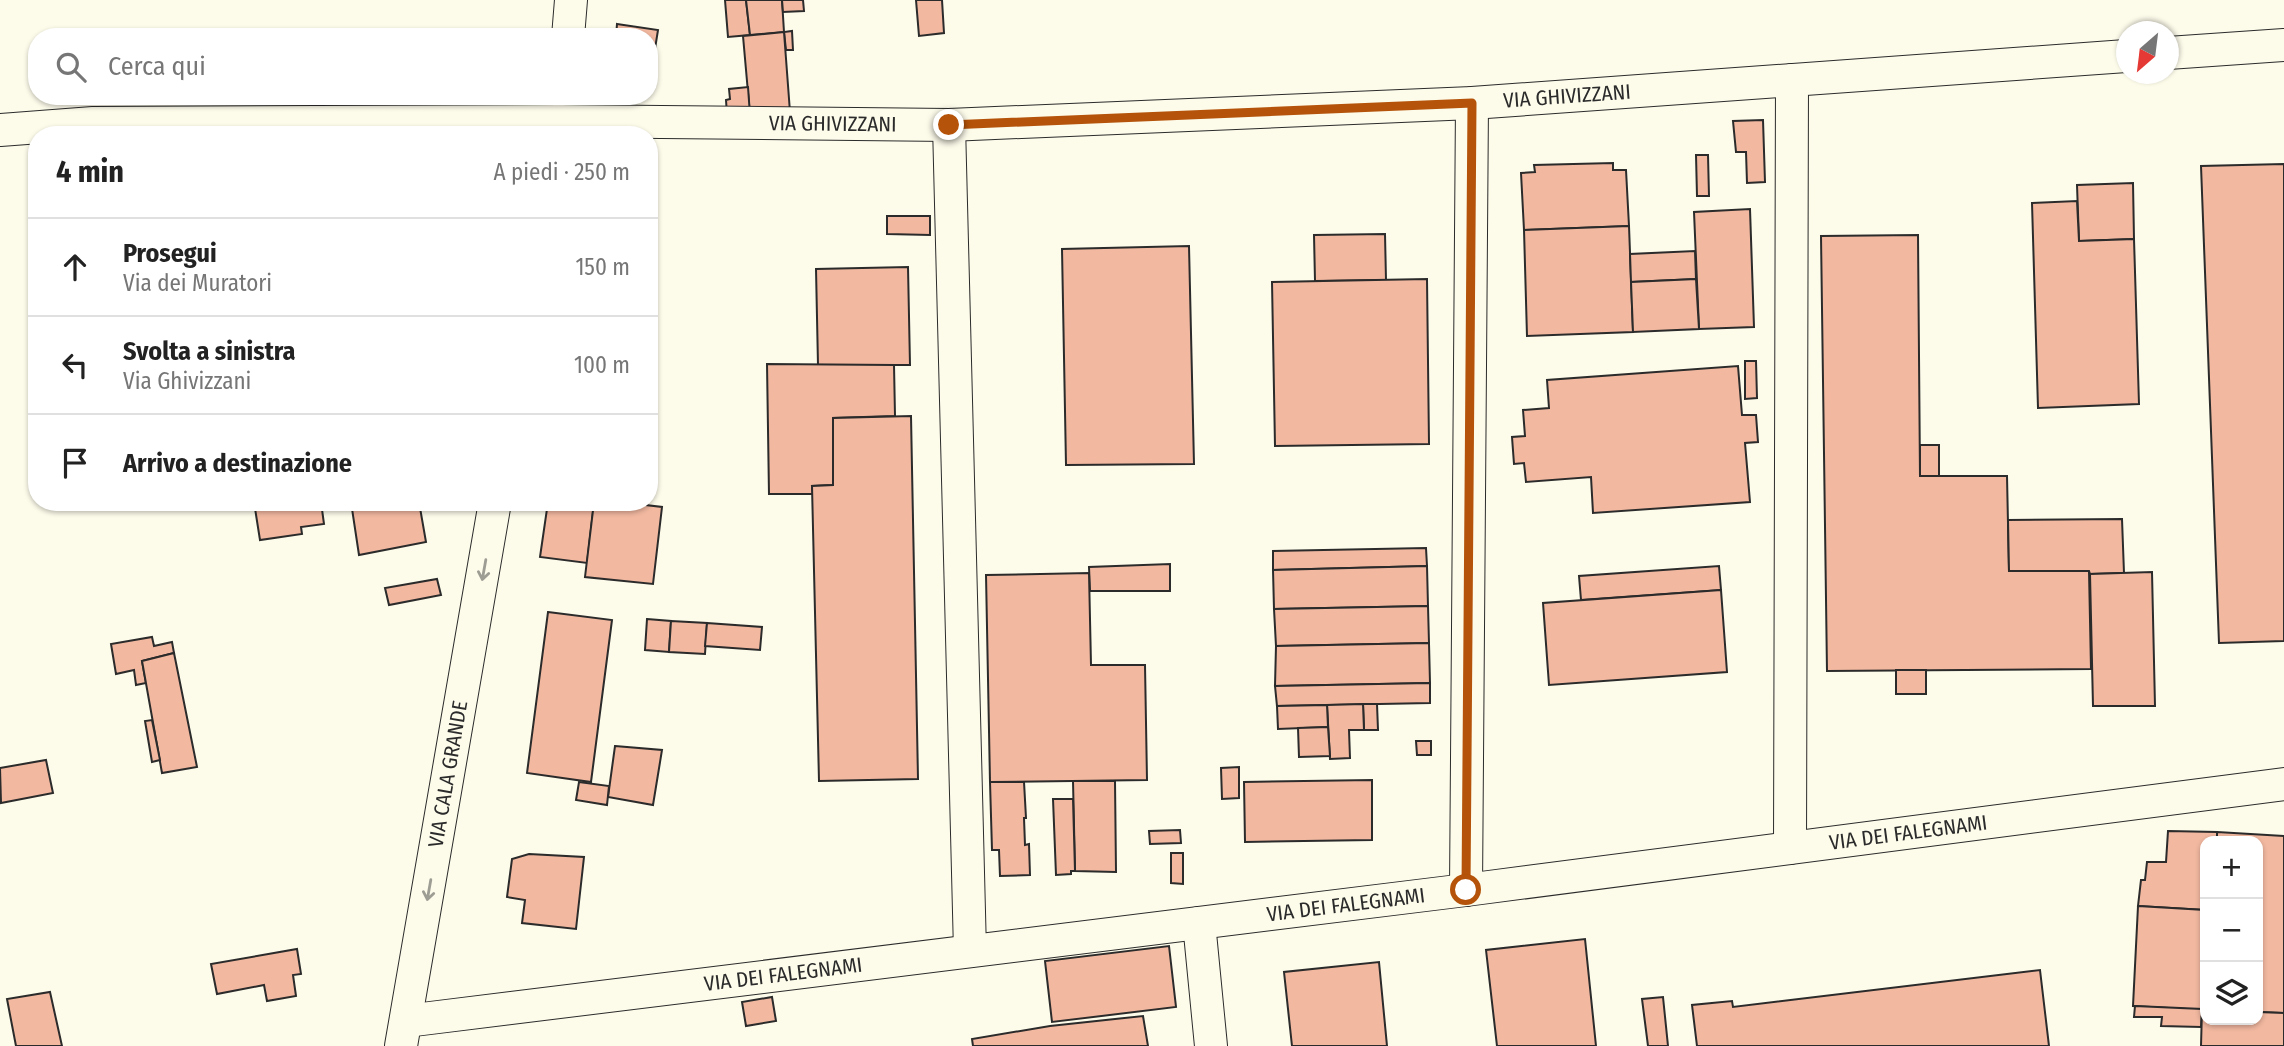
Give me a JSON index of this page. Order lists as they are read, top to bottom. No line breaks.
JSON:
{"streets":{"street":["VIA GHIVIZZANI","VIA CALA GRANDE","VIA DEI FALEGNAMI"]},"crossings":[["VIA CALA GRANDE","VIA DEI FALEGNAMI"]],"one_way":["VIA CALA GRANDE"],"north":"bottom left","page":{"search":"Cerca qui","heading":["4 min","A piedi · 250 m"],"list":[["Prosegui","Via dei Muratori","150 m"],["Svolta a sinistra","Via Ghivizzani","100 m"],"Arrivo a destinazione"],"map_buttons":["+","−"]}}
